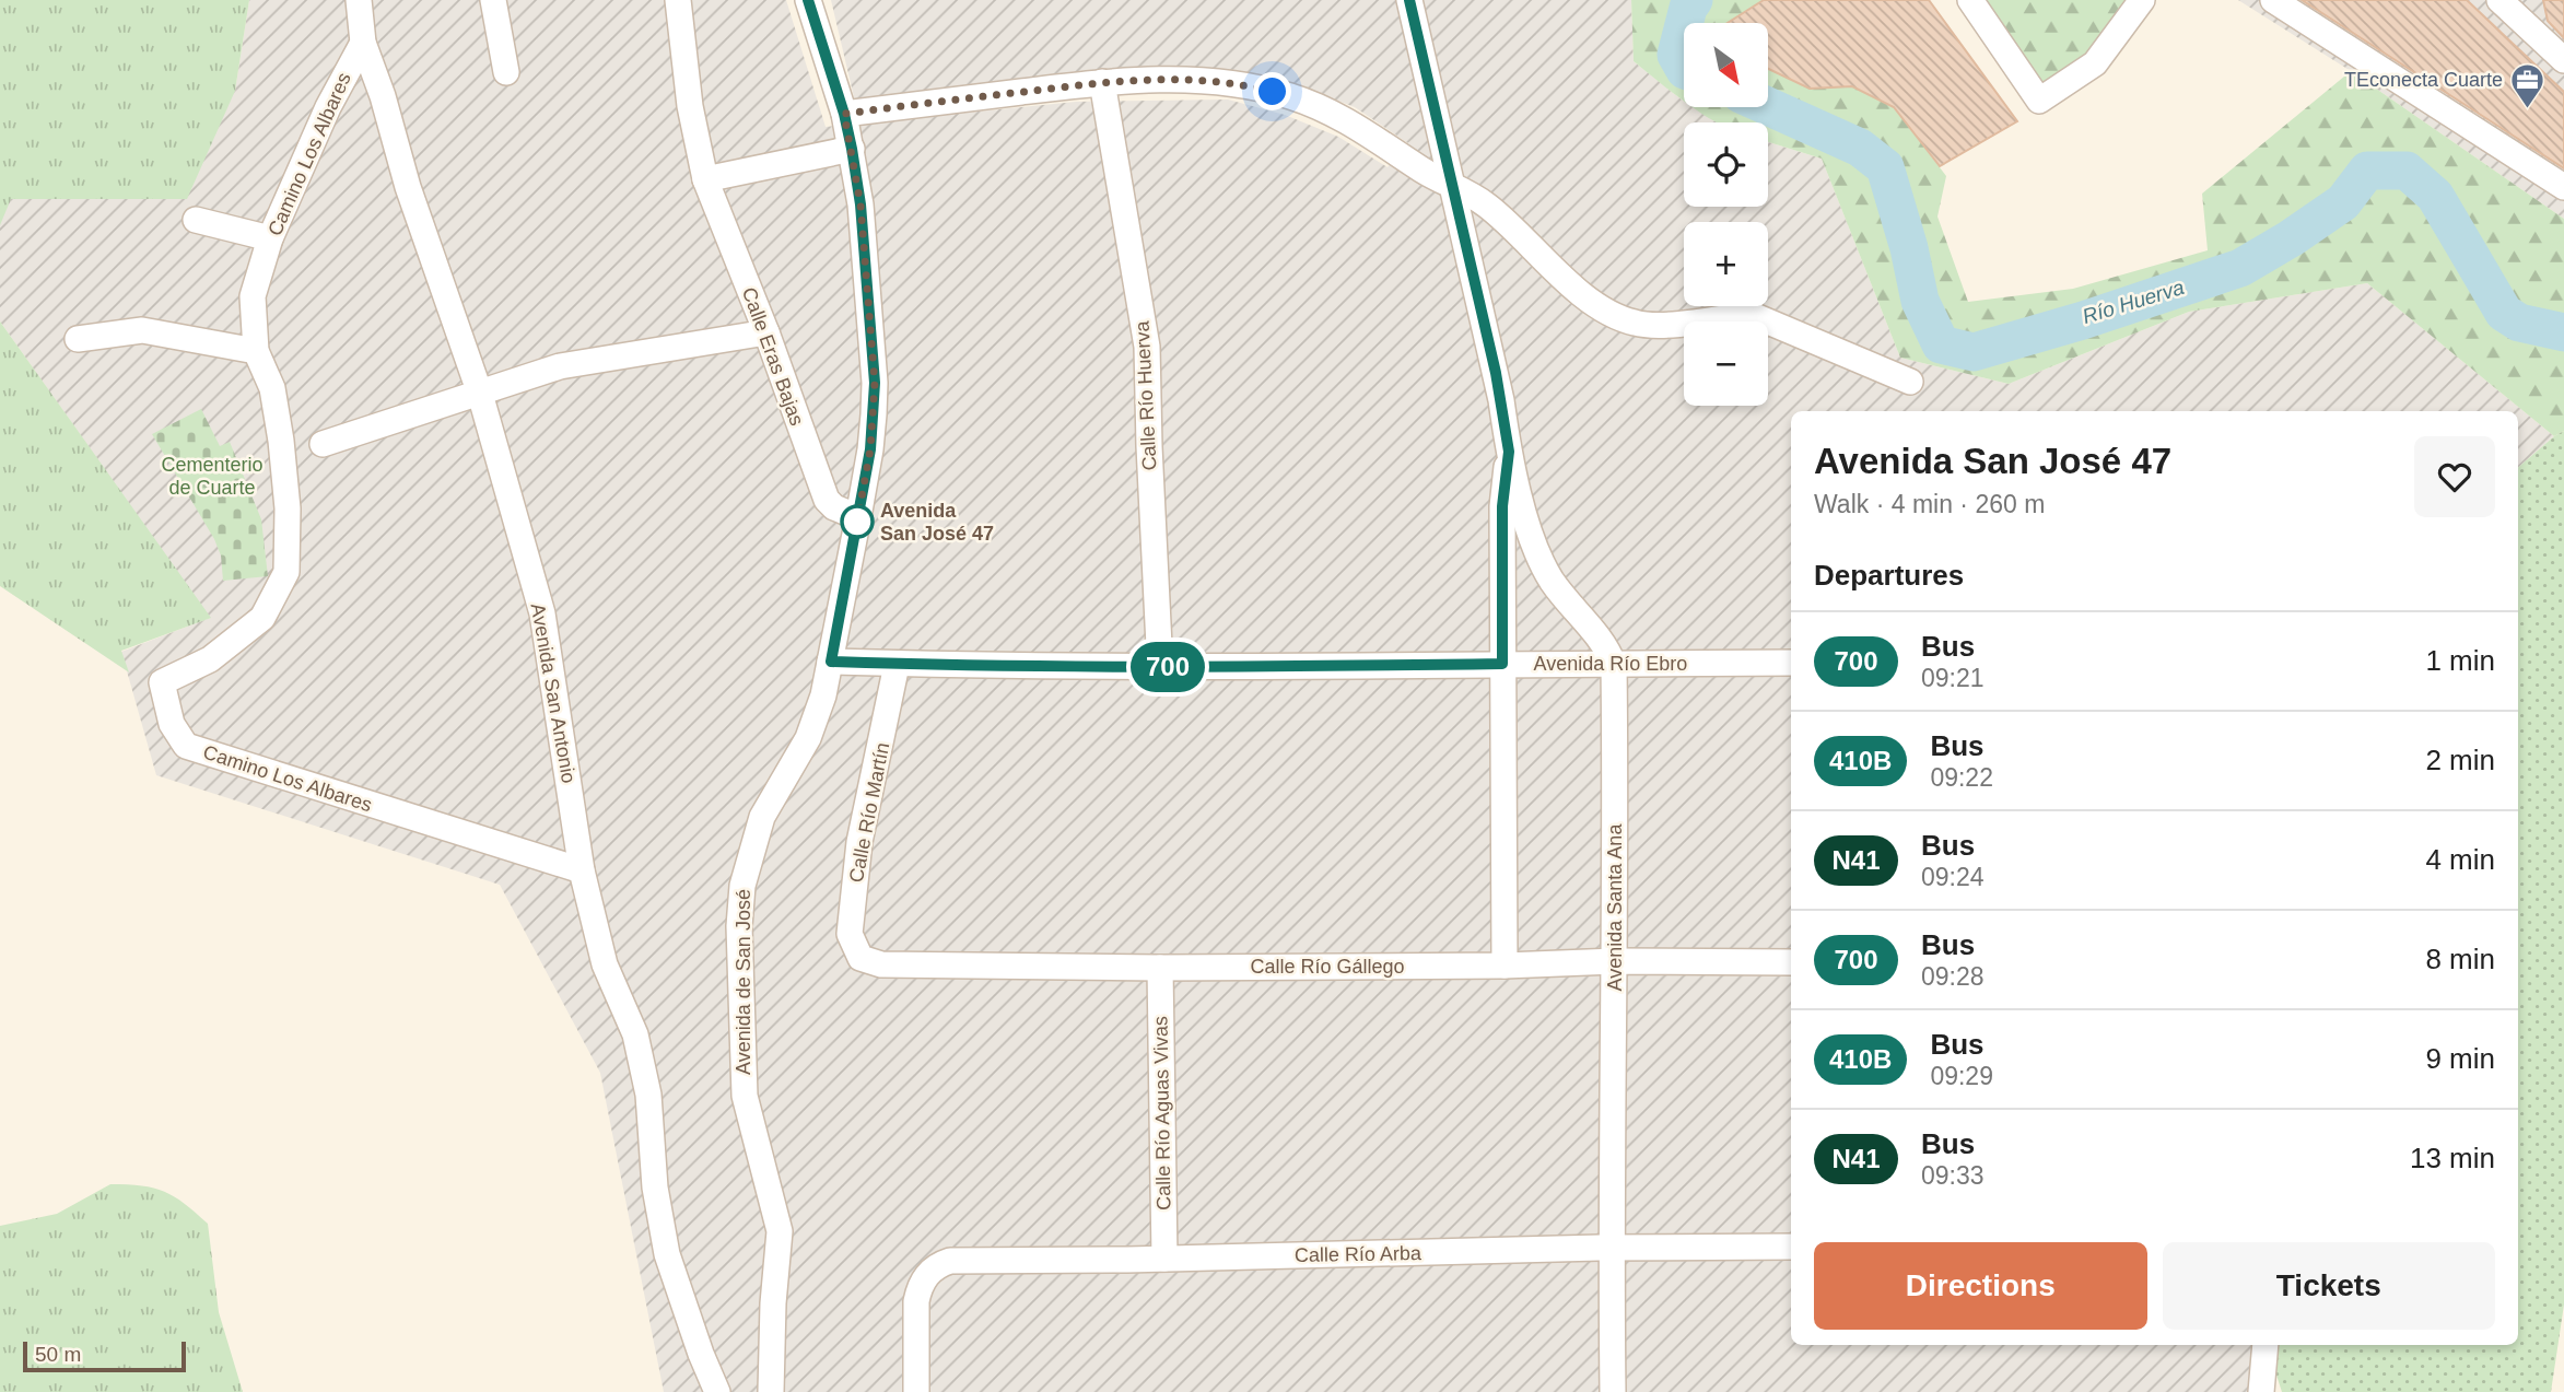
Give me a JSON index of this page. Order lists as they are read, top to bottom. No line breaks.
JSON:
{"streets":{"street":["Camino Los Albares","Calle Eras Bajas","Calle Río Huerva","Avenida Río Ebro","Avenida San Antonio","Calle Río Martín","Avenida Santa Ana","Calle Río Gállego","Avenida de San José","Calle Río Aguas Vivas","Calle Río Arba"]},"crossings":[["Camino Los Albares","Avenida San Antonio"],["Calle Eras Bajas","Avenida de San José"],["Calle Río Huerva","Avenida Río Ebro"],["Avenida Río Ebro","Calle Río Martín"],["Avenida Río Ebro","Avenida Santa Ana"],["Avenida Río Ebro","Avenida de San José"],["Calle Río Martín","Calle Río Gállego"],["Avenida Santa Ana","Calle Río Gállego"],["Avenida Santa Ana","Calle Río Arba"],["Calle Río Gállego","Calle Río Aguas Vivas"],["Calle Río Aguas Vivas","Calle Río Arba"]],"water":["Río Huerva"],"parks":["Cementerio de Cuarte"],"places":{"office":["TEconecta Cuarte"],"other":["Avenida San José 47"]},"lines":["bus line 700"],"scale_bar":"50 m","north":"bottom right","page":{"on_map":"700","map_buttons":["+","−"],"heading":[["Avenida San José 47","Walk · 4 min · 260 m"],"Departures"],"list":[{"mark":"700","name":"Bus","note":"09:21","value":"1 min"},{"mark":"410B","name":"Bus","note":"09:22","value":"2 min"},{"mark":"N41","name":"Bus","note":"09:24","value":"4 min"},{"mark":"700","name":"Bus","note":"09:28","value":"8 min"},{"mark":"410B","name":"Bus","note":"09:29","value":"9 min"},{"mark":"N41","name":"Bus","note":"09:33","value":"13 min"}],"buttons":["Directions","Tickets"],"scale":"50 m"}}
